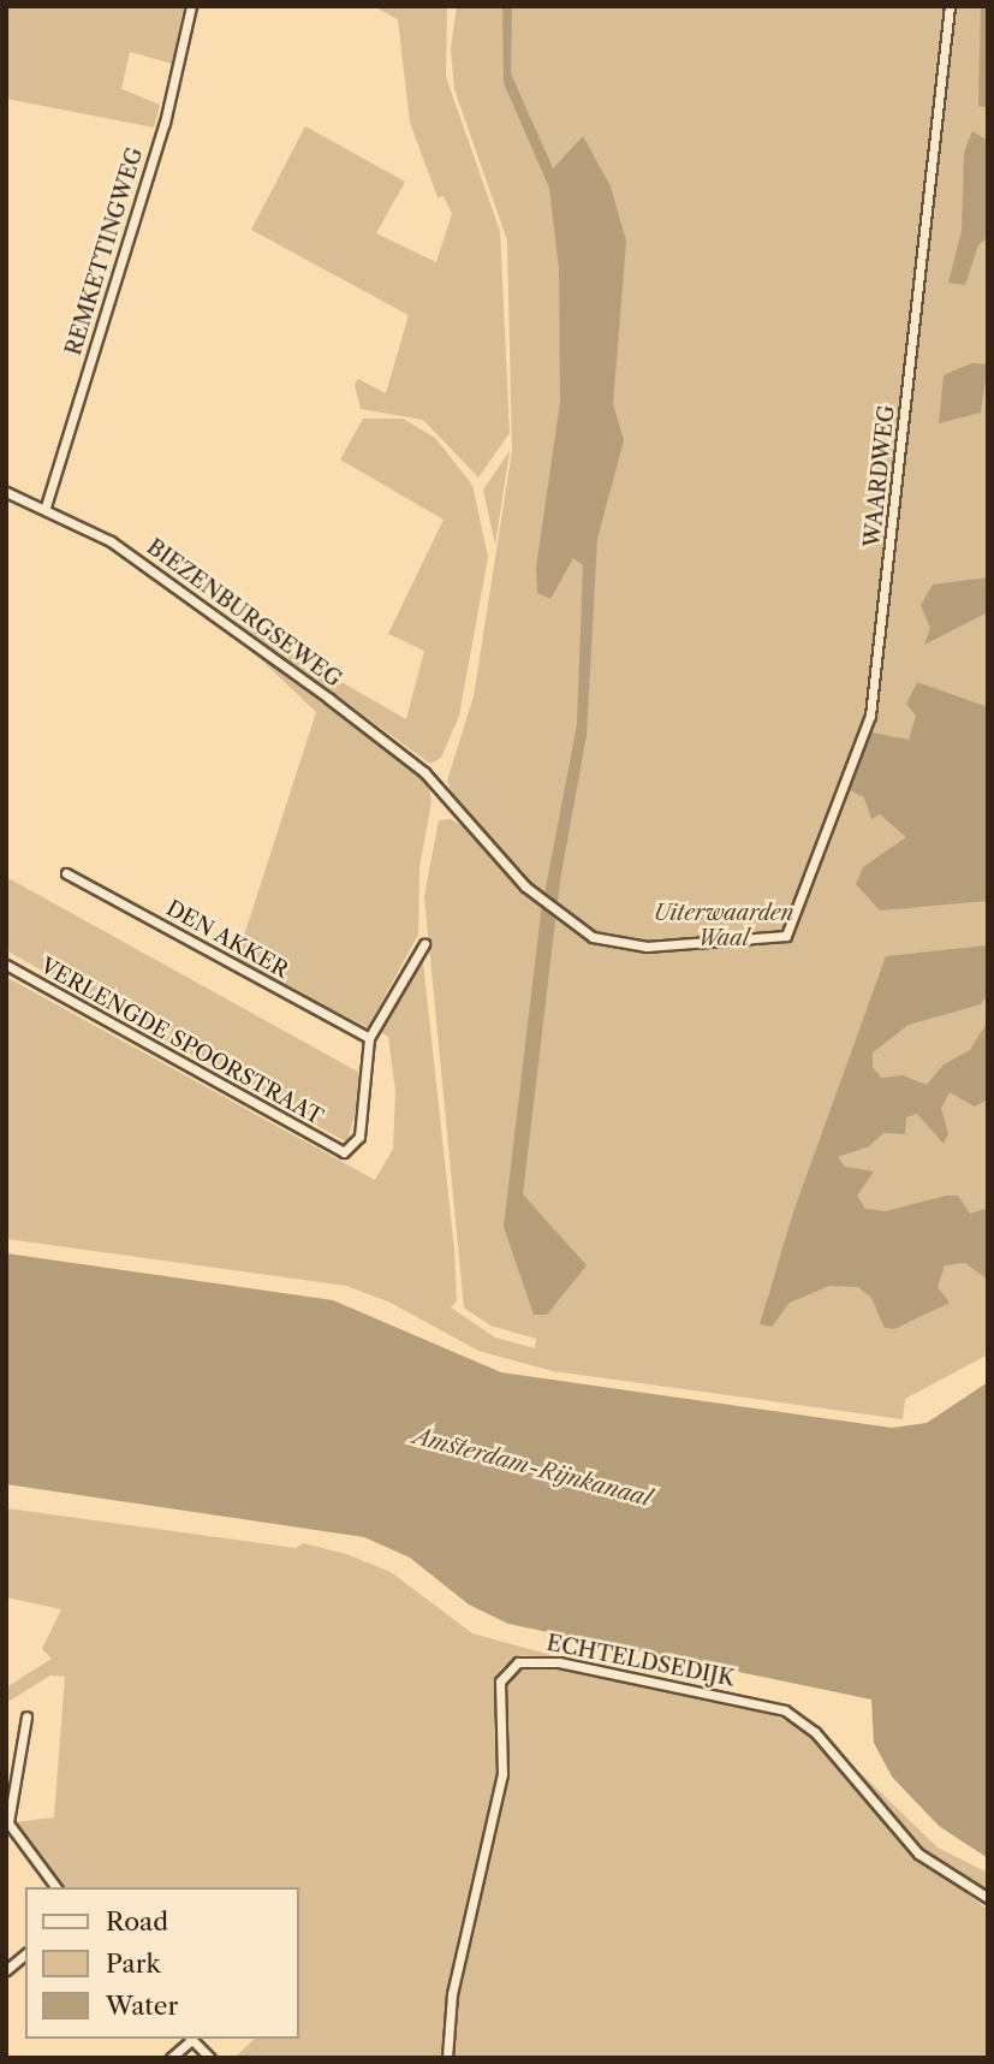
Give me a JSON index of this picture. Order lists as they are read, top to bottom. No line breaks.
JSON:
{"streets":{"street":["REMKETTINGWEG","WAARDWEG","BIEZENBURGSEWEG","DEN AKKER","VERLENGDE SPOORSTRAAT","ECHTELDSEDIJK"]},"crossings":[["REMKETTINGWEG","BIEZENBURGSEWEG"],["WAARDWEG","BIEZENBURGSEWEG"],["DEN AKKER","VERLENGDE SPOORSTRAAT"]],"water":["Amsterdam-Rijnkanaal"],"parks":["Uiterwaarden Waal"],"legend":["Road","Park","Water"]}
